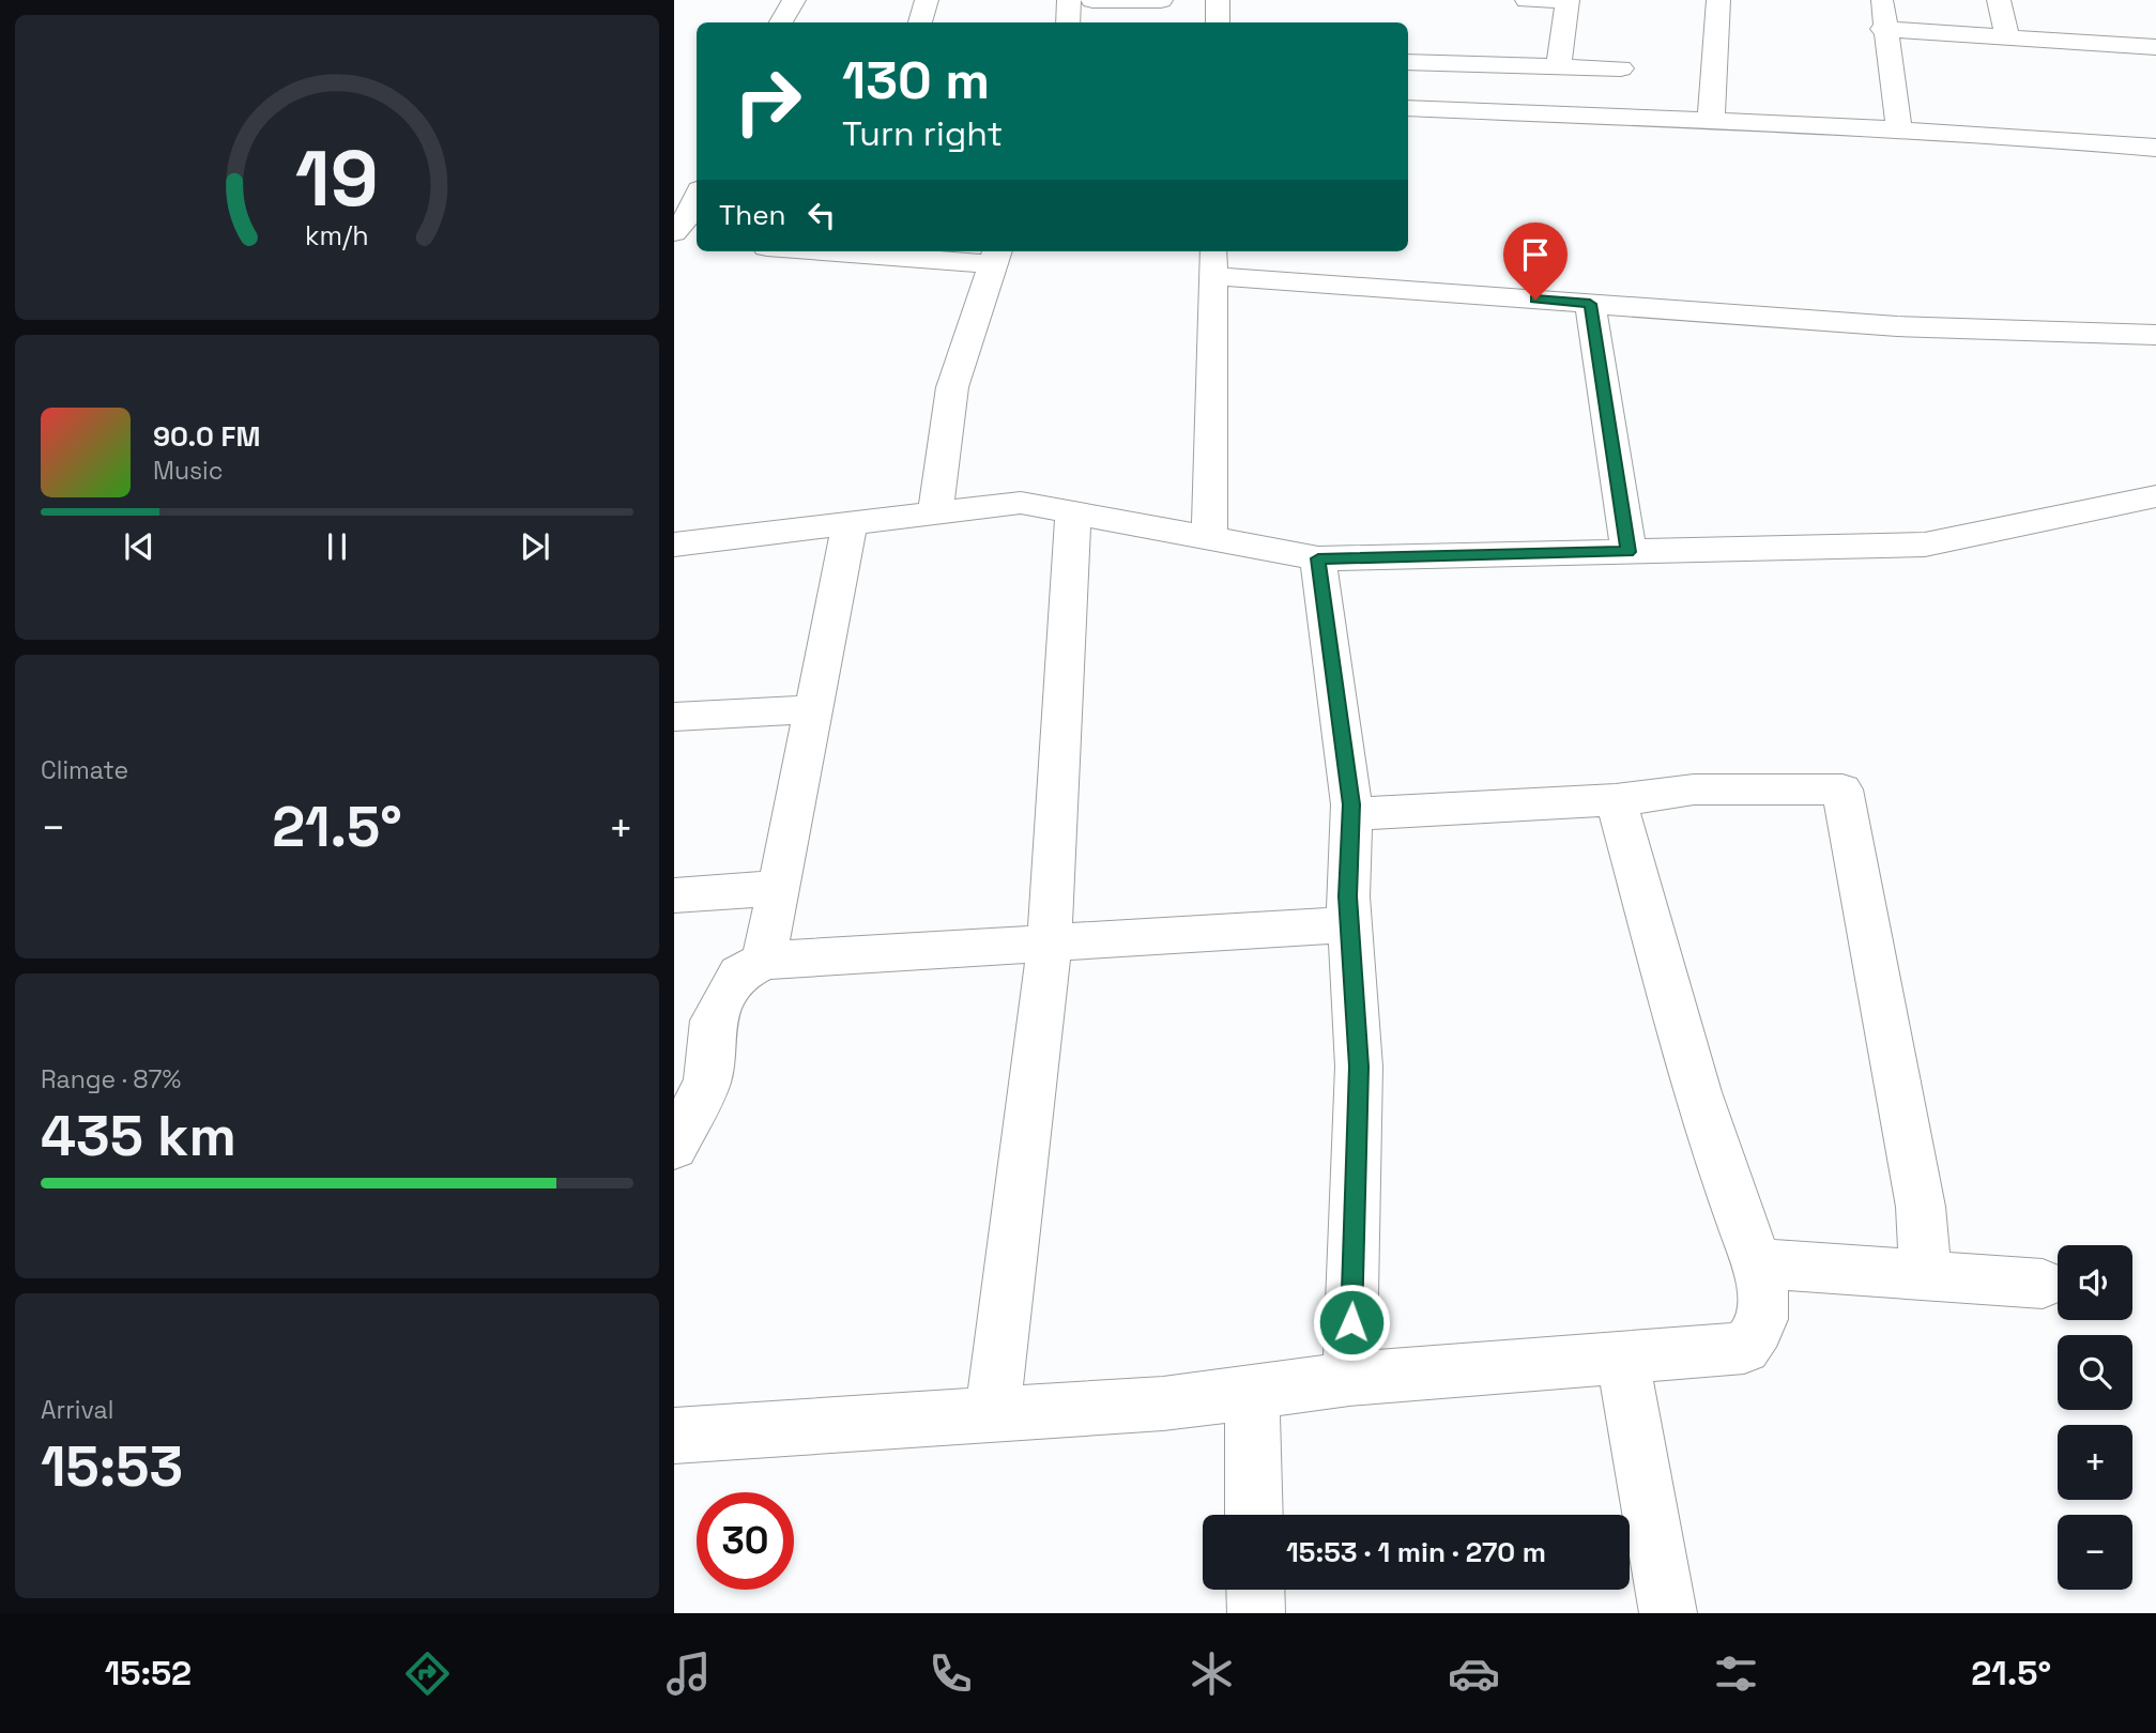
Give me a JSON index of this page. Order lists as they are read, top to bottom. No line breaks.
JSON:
{"page":{"turn":["130 m","Turn right"],"then":"Then","song":["90.0 FM","Music"],"tile":["Climate",["Range · 87%","435 km"],["Arrival","15:53"]],"heat":["−","21.5°","+"],"map_buttons":["+","−"],"limit":"30","trip":"15:53 · 1 min · 270 m","tabs":["15:52","21.5°"],"gauge":["19","km/h"]}}
